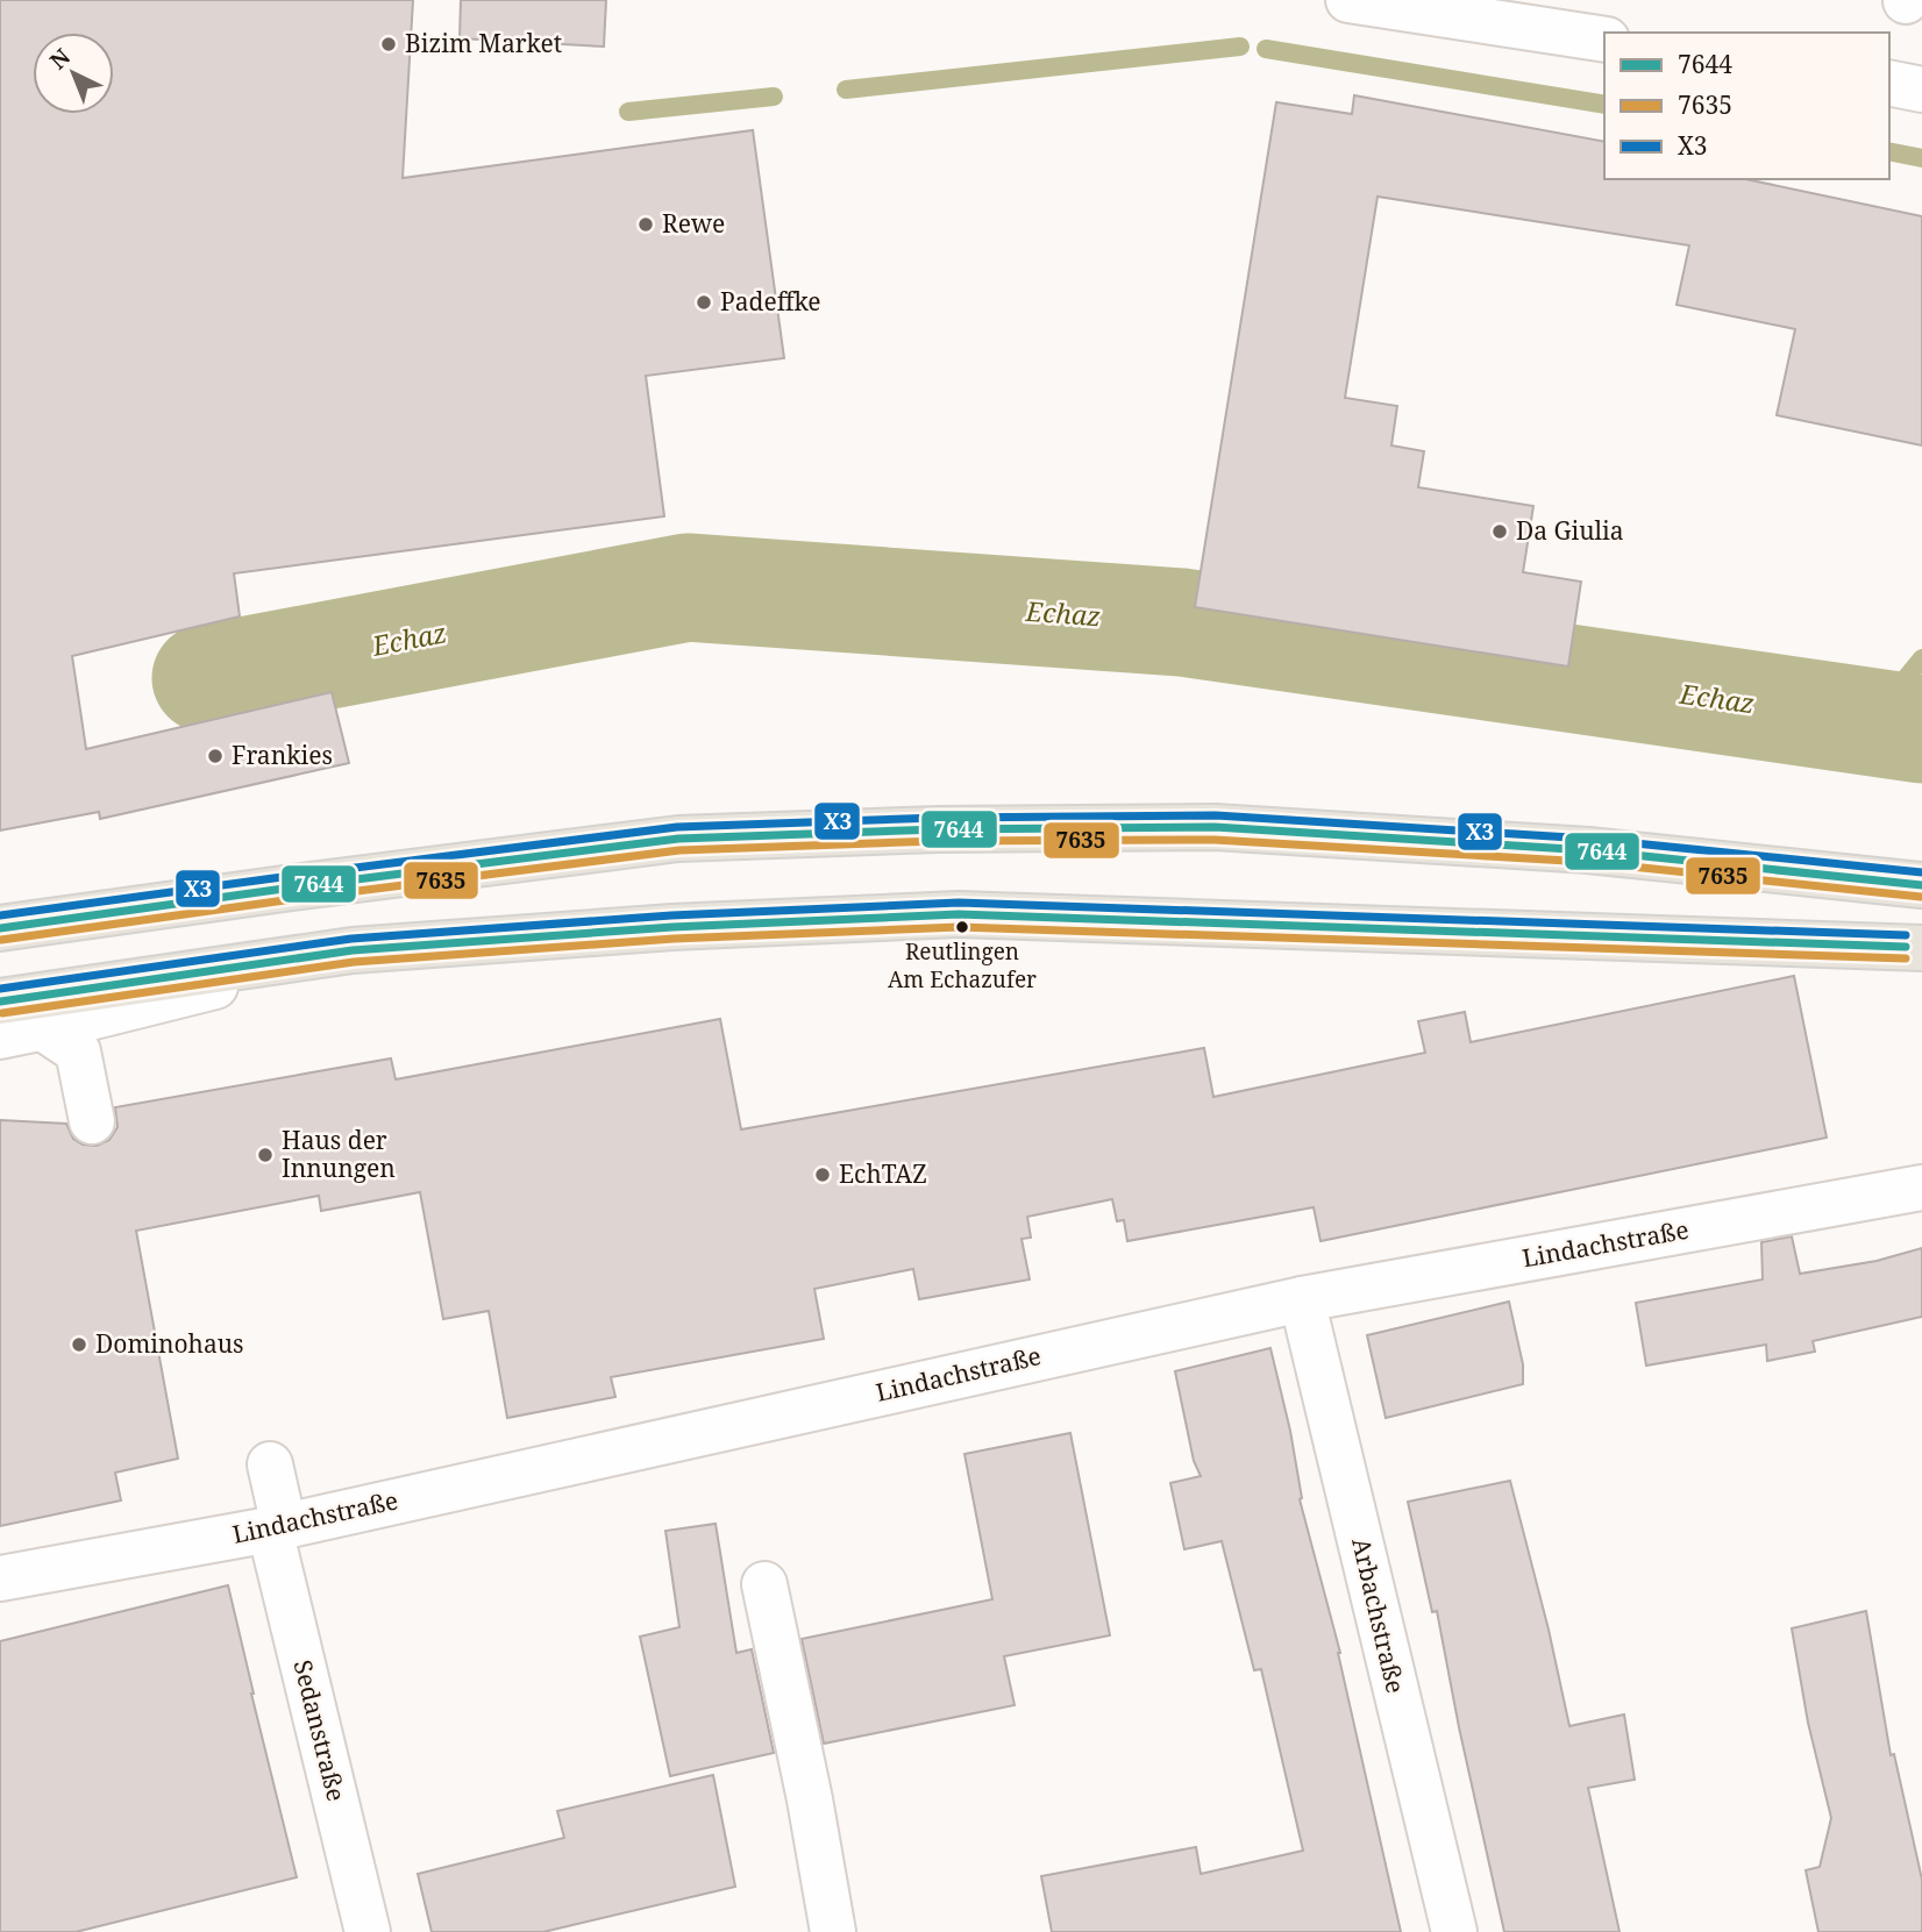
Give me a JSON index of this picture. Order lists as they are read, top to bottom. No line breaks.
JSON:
{"streets":{"street":["Lindachstraße","Arbachstraße","Sedanstraße"]},"crossings":[["Lindachstraße","Arbachstraße"],["Lindachstraße","Sedanstraße"]],"water":["Echaz"],"places":["Bizim Market","Rewe","Padeffke","Da Giulia","Frankies","Reutlingen Am Echazufer","Haus der Innungen","EchTAZ","Dominohaus"],"lines":["transit line X3","transit line 7644","transit line 7635"],"legend":["7644","7635","X3"],"north":"top left"}
